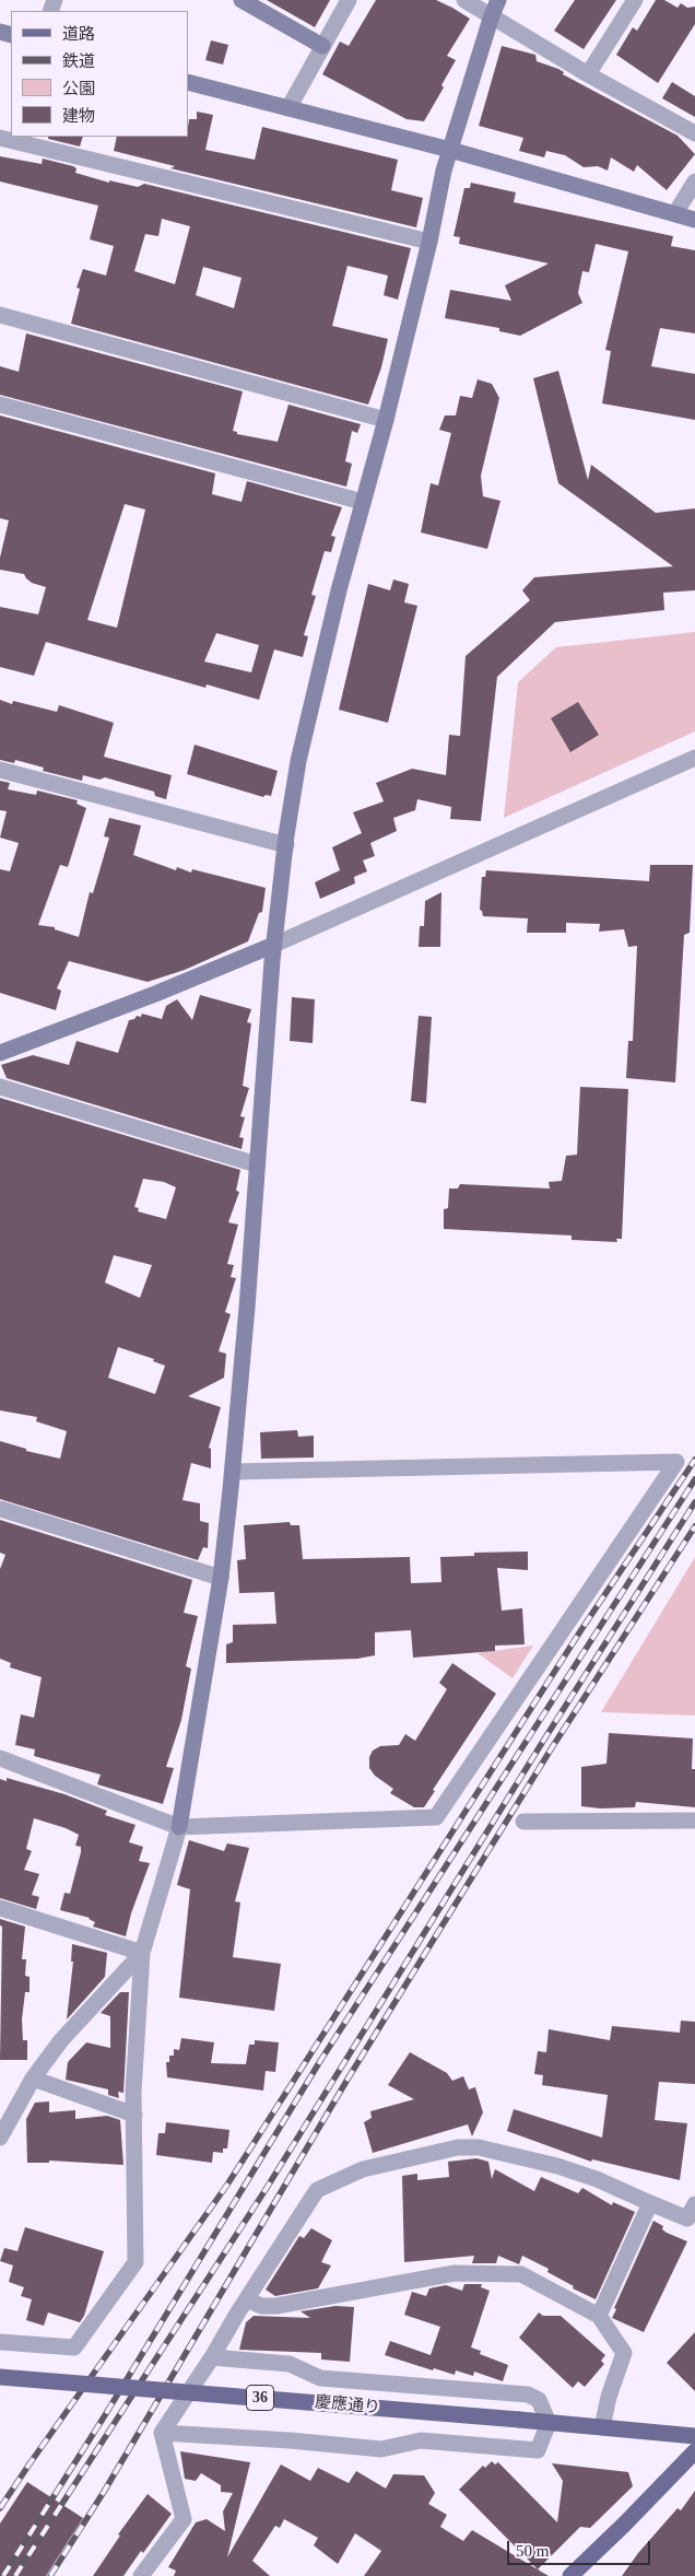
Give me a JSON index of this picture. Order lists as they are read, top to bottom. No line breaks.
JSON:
{"streets":{"main road":["36","慶應通り"]},"legend":["道路","鉄道","公園","建物"],"scale_bar":"50 m"}
